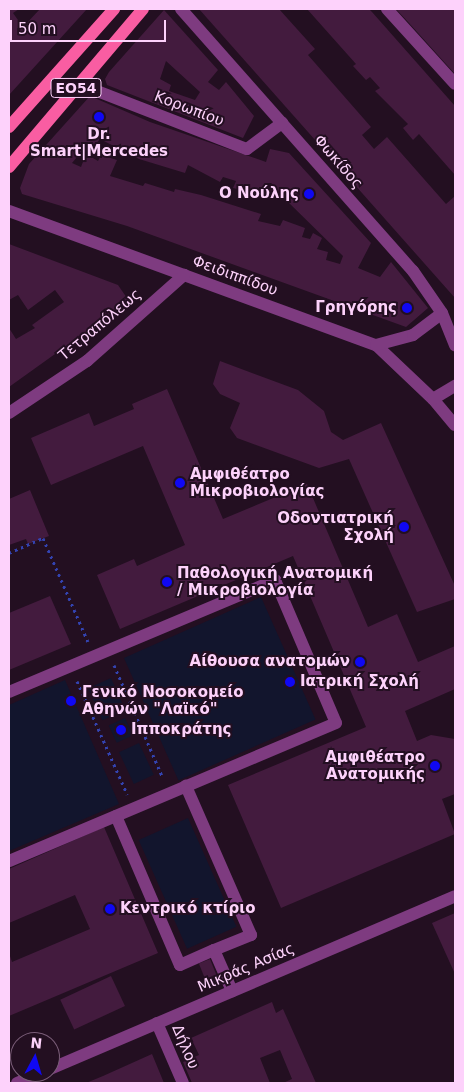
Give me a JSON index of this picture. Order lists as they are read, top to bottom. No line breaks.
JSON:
{"streets":{"main road":["ΕΟ54"],"street":["Κορωπίου","Φωκίδος","Φειδιππίδου","Τετραπόλεως","Μικράς Ασίας","Δήλου"]},"crossings":[["ΕΟ54","Κορωπίου"],["Κορωπίου","Φωκίδος"],["Φειδιππίδου","Τετραπόλεως"],["Μικράς Ασίας","Δήλου"]],"places":["Dr. Smart|Mercedes","Ο Νούλης","Γρηγόρης","Αμφιθέατρο Μικροβιολογίας","Οδοντιατρική Σχολή","Παθολογική Ανατομική / Μικροβιολογία","Αίθουσα ανατομών","Ιατρική Σχολή","Γενικό Νοσοκομείο Αθηνών \"Λαϊκό\"","Ιπποκράτης","Αμφιθέατρο Ανατομικής","Κεντρικό κτίριο"],"scale_bar":"50 m","north":"top"}
